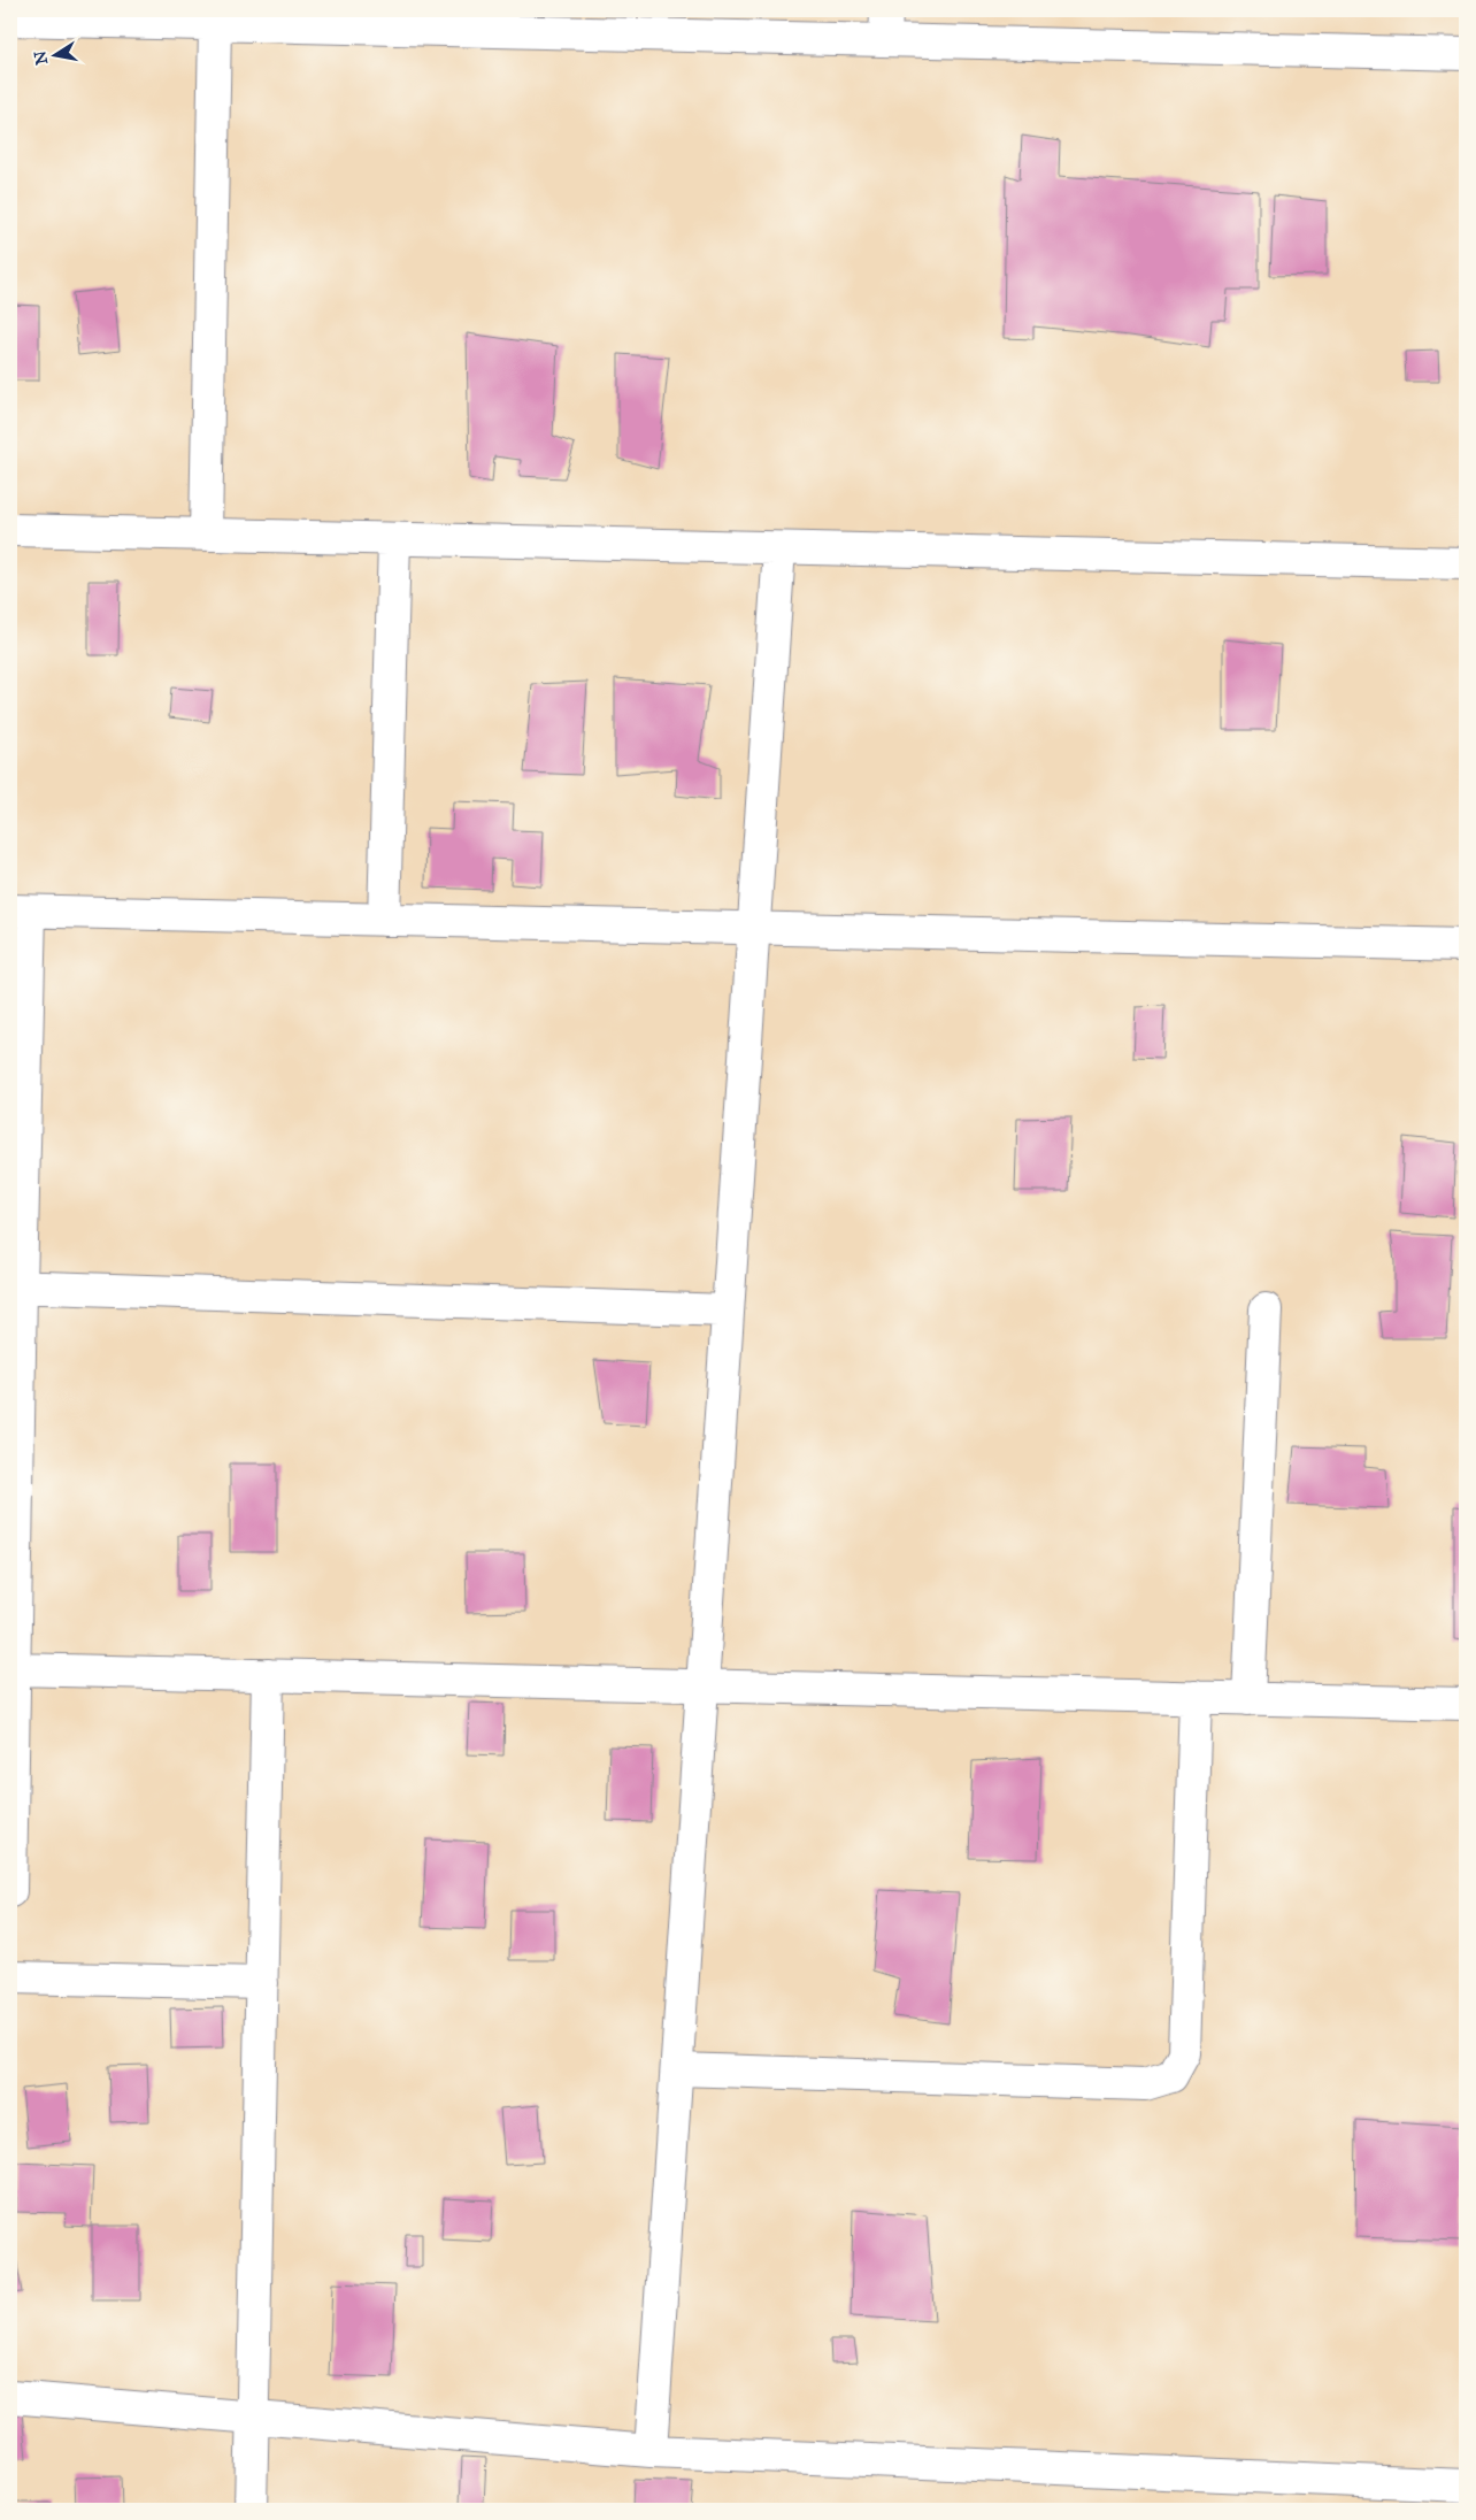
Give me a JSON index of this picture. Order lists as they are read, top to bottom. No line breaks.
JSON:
{"north":"left"}
